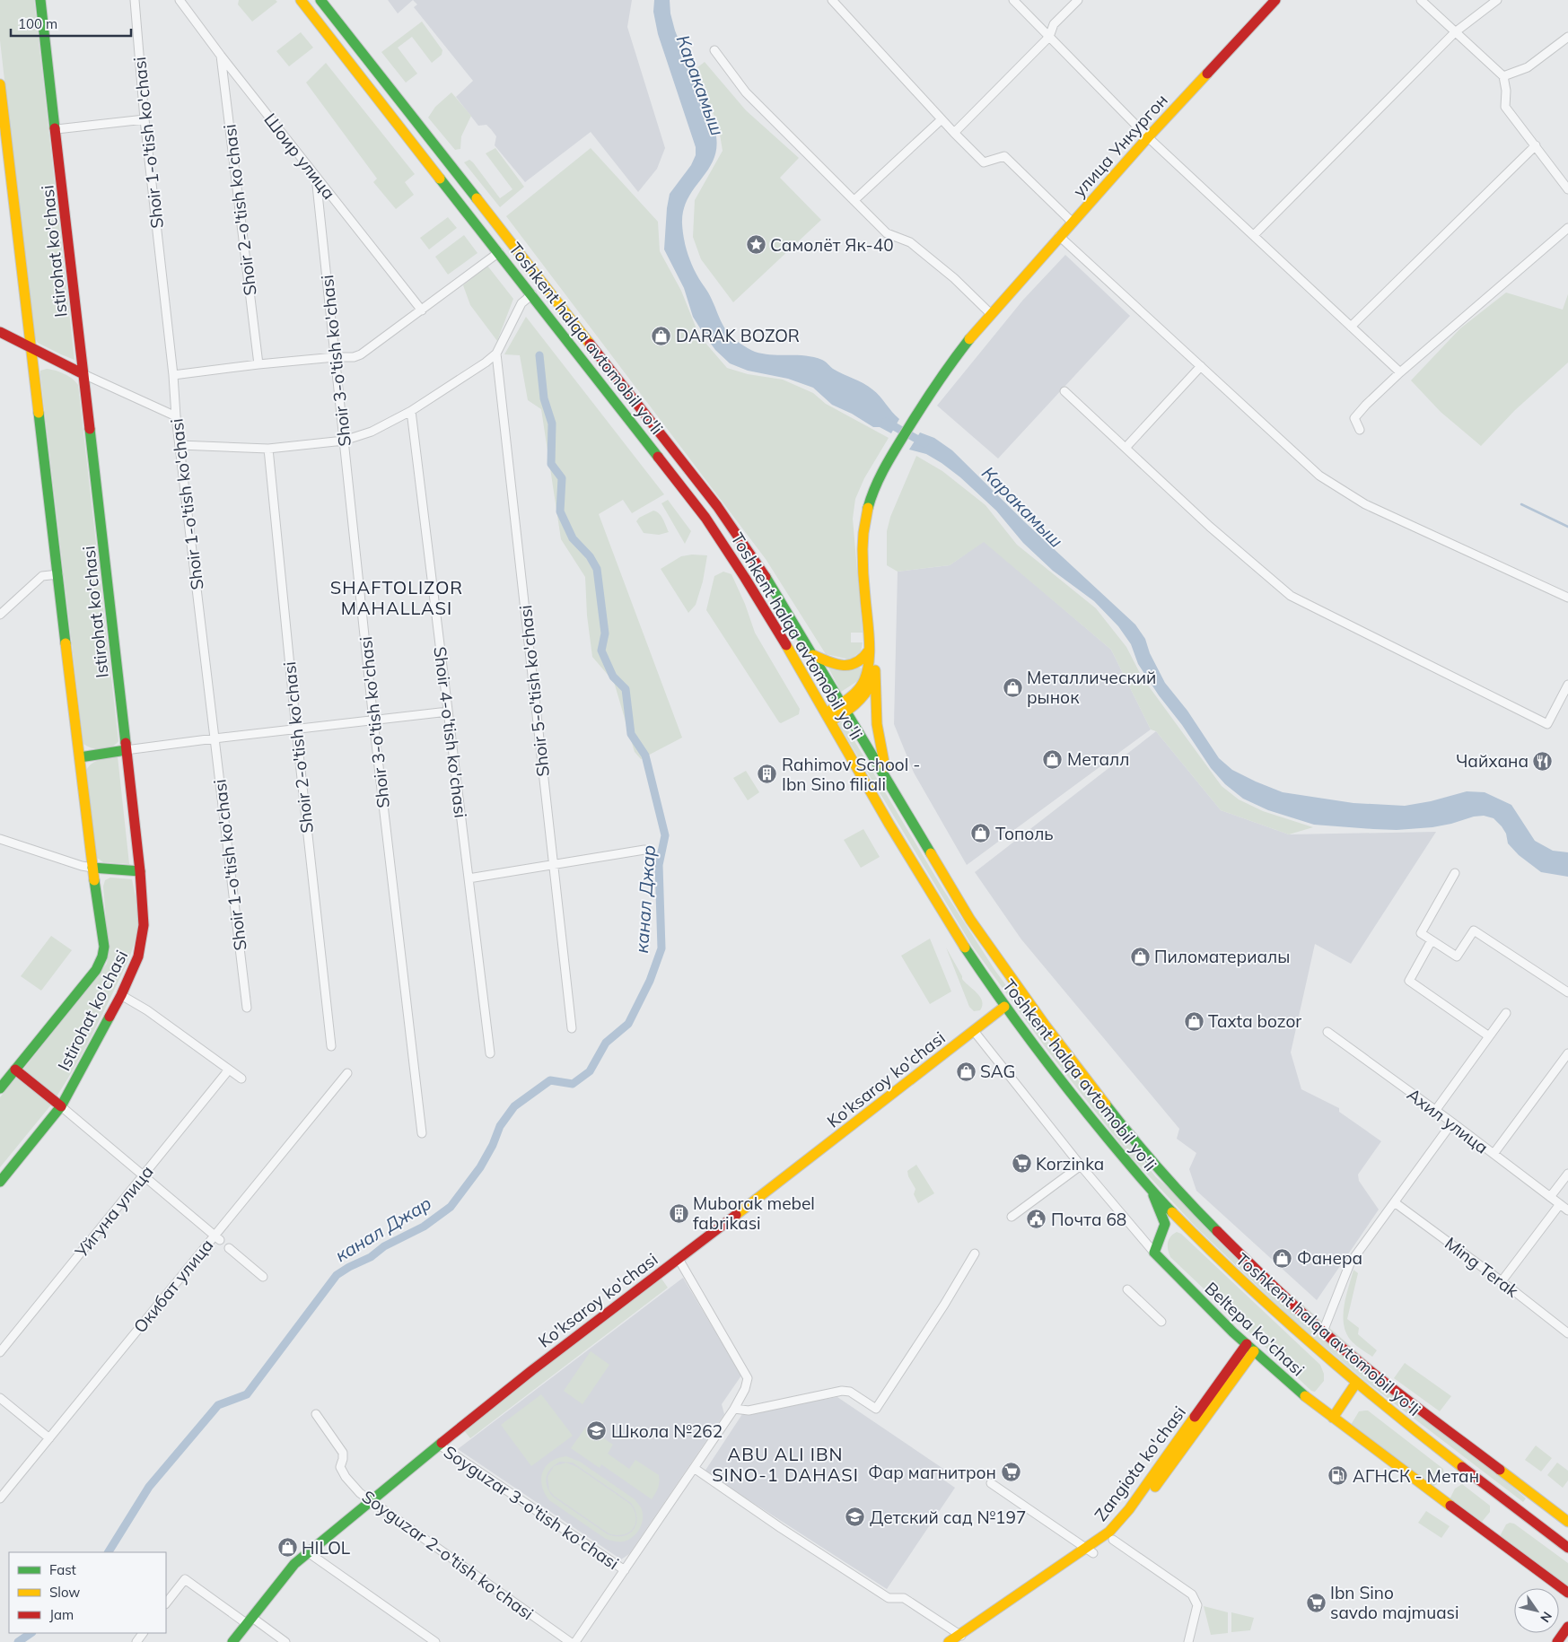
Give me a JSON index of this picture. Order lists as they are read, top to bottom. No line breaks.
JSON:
{"streets":{"main road":["улица Ункургон","Istirohat ko'chasi","Toshkent halqa avtomobil yo'li","Ko'ksaroy ko'chasi","Beltepa ko'chasi","Zangiota ko'chasi"],"street":["Shoir 1-o'tish ko'chasi","Шоир улица","Shoir 2-o'tish ko'chasi","Shoir 3-o'tish ko'chasi","Shoir 5-o'tish ko'chasi","Shoir 4-o'tish ko'chasi","Ахил улица","Уйгуна улица","Ming Terak","Окибат улица","Soyguzar 3-o'tish ko'chasi","Soyguzar 2-o'tish ko'chasi"]},"crossings":[["Шоир улица","Shoir 2-o'tish ko'chasi"],["Шоир улица","Shoir 3-o'tish ko'chasi"],["Toshkent halqa avtomobil yo'li","Ko'ksaroy ko'chasi"],["Ko'ksaroy ko'chasi","Beltepa ko'chasi"],["Ko'ksaroy ko'chasi","Soyguzar 3-o'tish ko'chasi"],["Ko'ksaroy ko'chasi","Soyguzar 2-o'tish ko'chasi"],["Beltepa ko'chasi","Zangiota ko'chasi"]],"districts":["SHAFTOLIZOR MAHALLASI","ABU ALI IBN SINO-1 DAHASI"],"water":["Каракамыш","канал Джар"],"places":{"place":["Самолёт Як-40"],"shop":["DARAK BOZOR","Металлический рынок","Металл","Тополь","Пиломатериалы","Taxta bozor","SAG","Фанера","HILOL"],"restaurant":["Чайхана"],"building":["Rahimov School - Ibn Sino filiali","Muborak mebel fabrikasi"],"supermarket":["Korzinka","Фар магнитрон","Ibn Sino savdo majmuasi"],"public building":["Почта 68"],"school or university":["Школа №262","Детский сад №197"],"fuel station":["АГНСК - Метан"]},"legend":["Fast","Slow","Jam"],"scale_bar":"100 m","north":"bottom right"}
